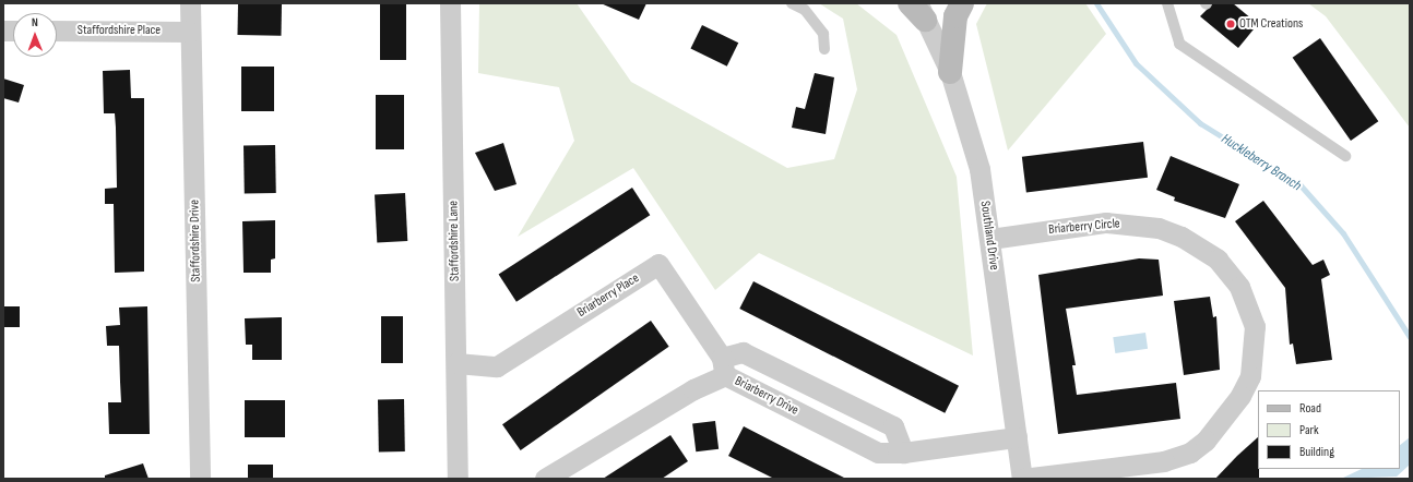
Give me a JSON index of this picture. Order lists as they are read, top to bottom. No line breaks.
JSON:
{"streets":{"street":["Staffordshire Place","Briarberry Circle","Southland Drive","Staffordshire Drive","Staffordshire Lane","Briarberry Place","Briarberry Drive"]},"crossings":[["Staffordshire Place","Staffordshire Drive"],["Briarberry Circle","Southland Drive"],["Southland Drive","Briarberry Drive"],["Staffordshire Lane","Briarberry Place"],["Briarberry Place","Briarberry Drive"]],"water":["Huckleberry Branch"],"places":["OTM Creations"],"legend":["Road","Park","Building"],"north":"top"}
